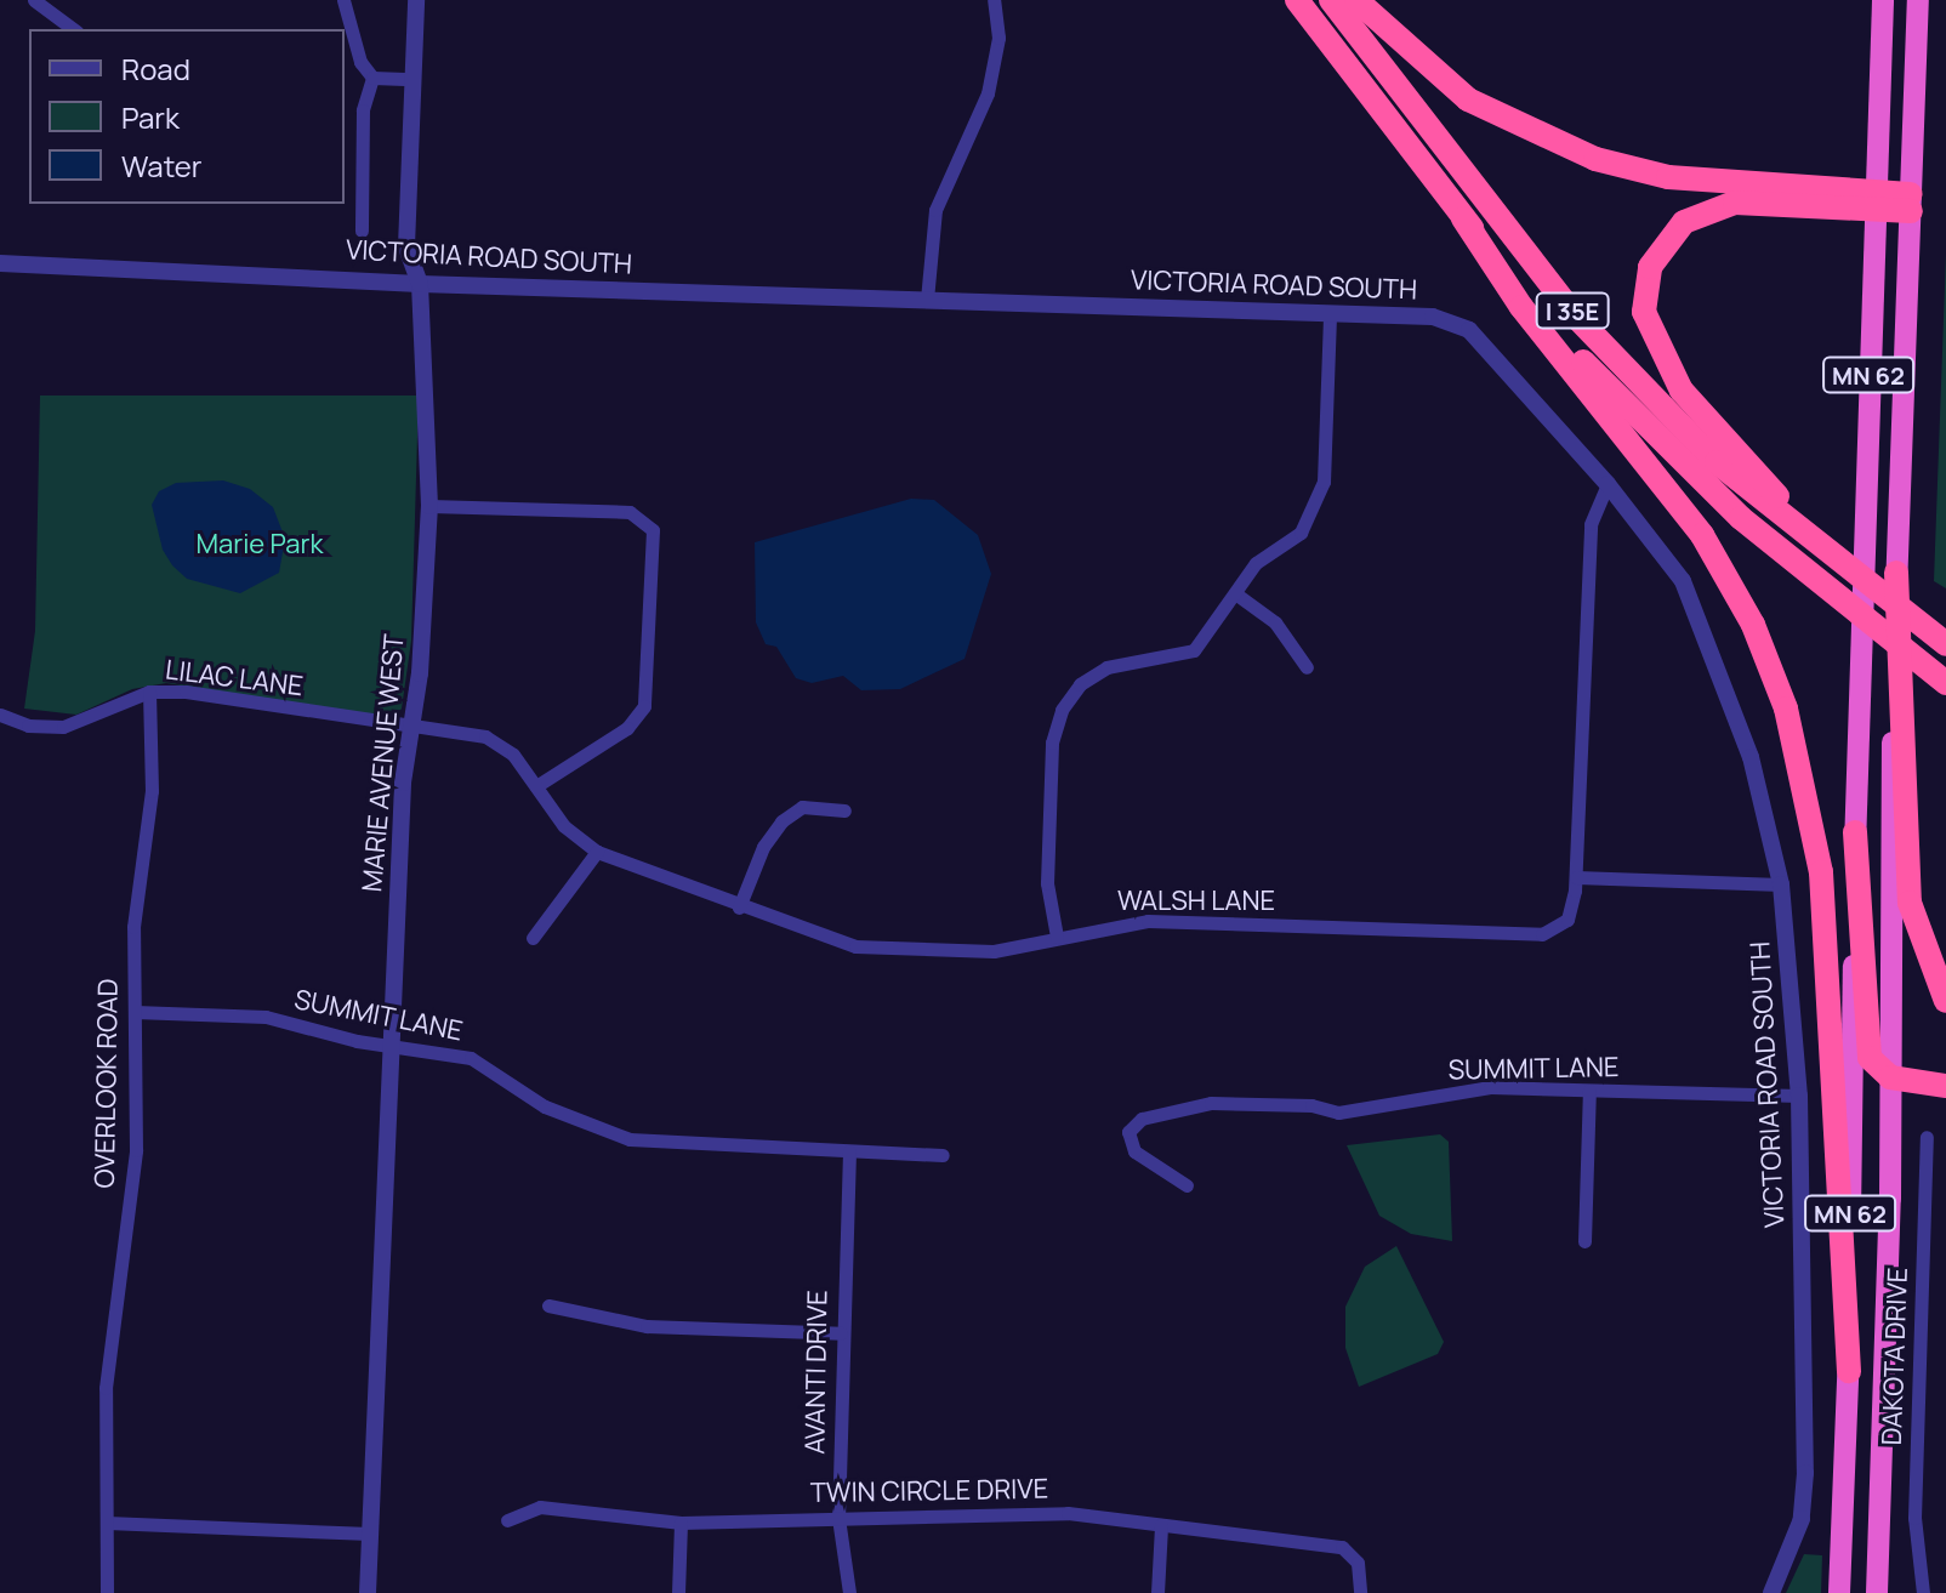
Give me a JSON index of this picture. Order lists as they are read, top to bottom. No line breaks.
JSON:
{"streets":{"highway":["I 35E","MN 62"],"street":["VICTORIA ROAD SOUTH","LILAC LANE","MARIE AVENUE WEST","WALSH LANE","SUMMIT LANE","OVERLOOK ROAD","DAKOTA DRIVE","AVANTI DRIVE","TWIN CIRCLE DRIVE"]},"crossings":[["VICTORIA ROAD SOUTH","MARIE AVENUE WEST"],["VICTORIA ROAD SOUTH","WALSH LANE"],["VICTORIA ROAD SOUTH","SUMMIT LANE"],["LILAC LANE","MARIE AVENUE WEST"],["LILAC LANE","WALSH LANE"],["LILAC LANE","OVERLOOK ROAD"],["MARIE AVENUE WEST","WALSH LANE"],["MARIE AVENUE WEST","SUMMIT LANE"],["SUMMIT LANE","OVERLOOK ROAD"],["SUMMIT LANE","AVANTI DRIVE"],["AVANTI DRIVE","TWIN CIRCLE DRIVE"]],"parks":["Marie Park"],"legend":["Road","Park","Water"]}
